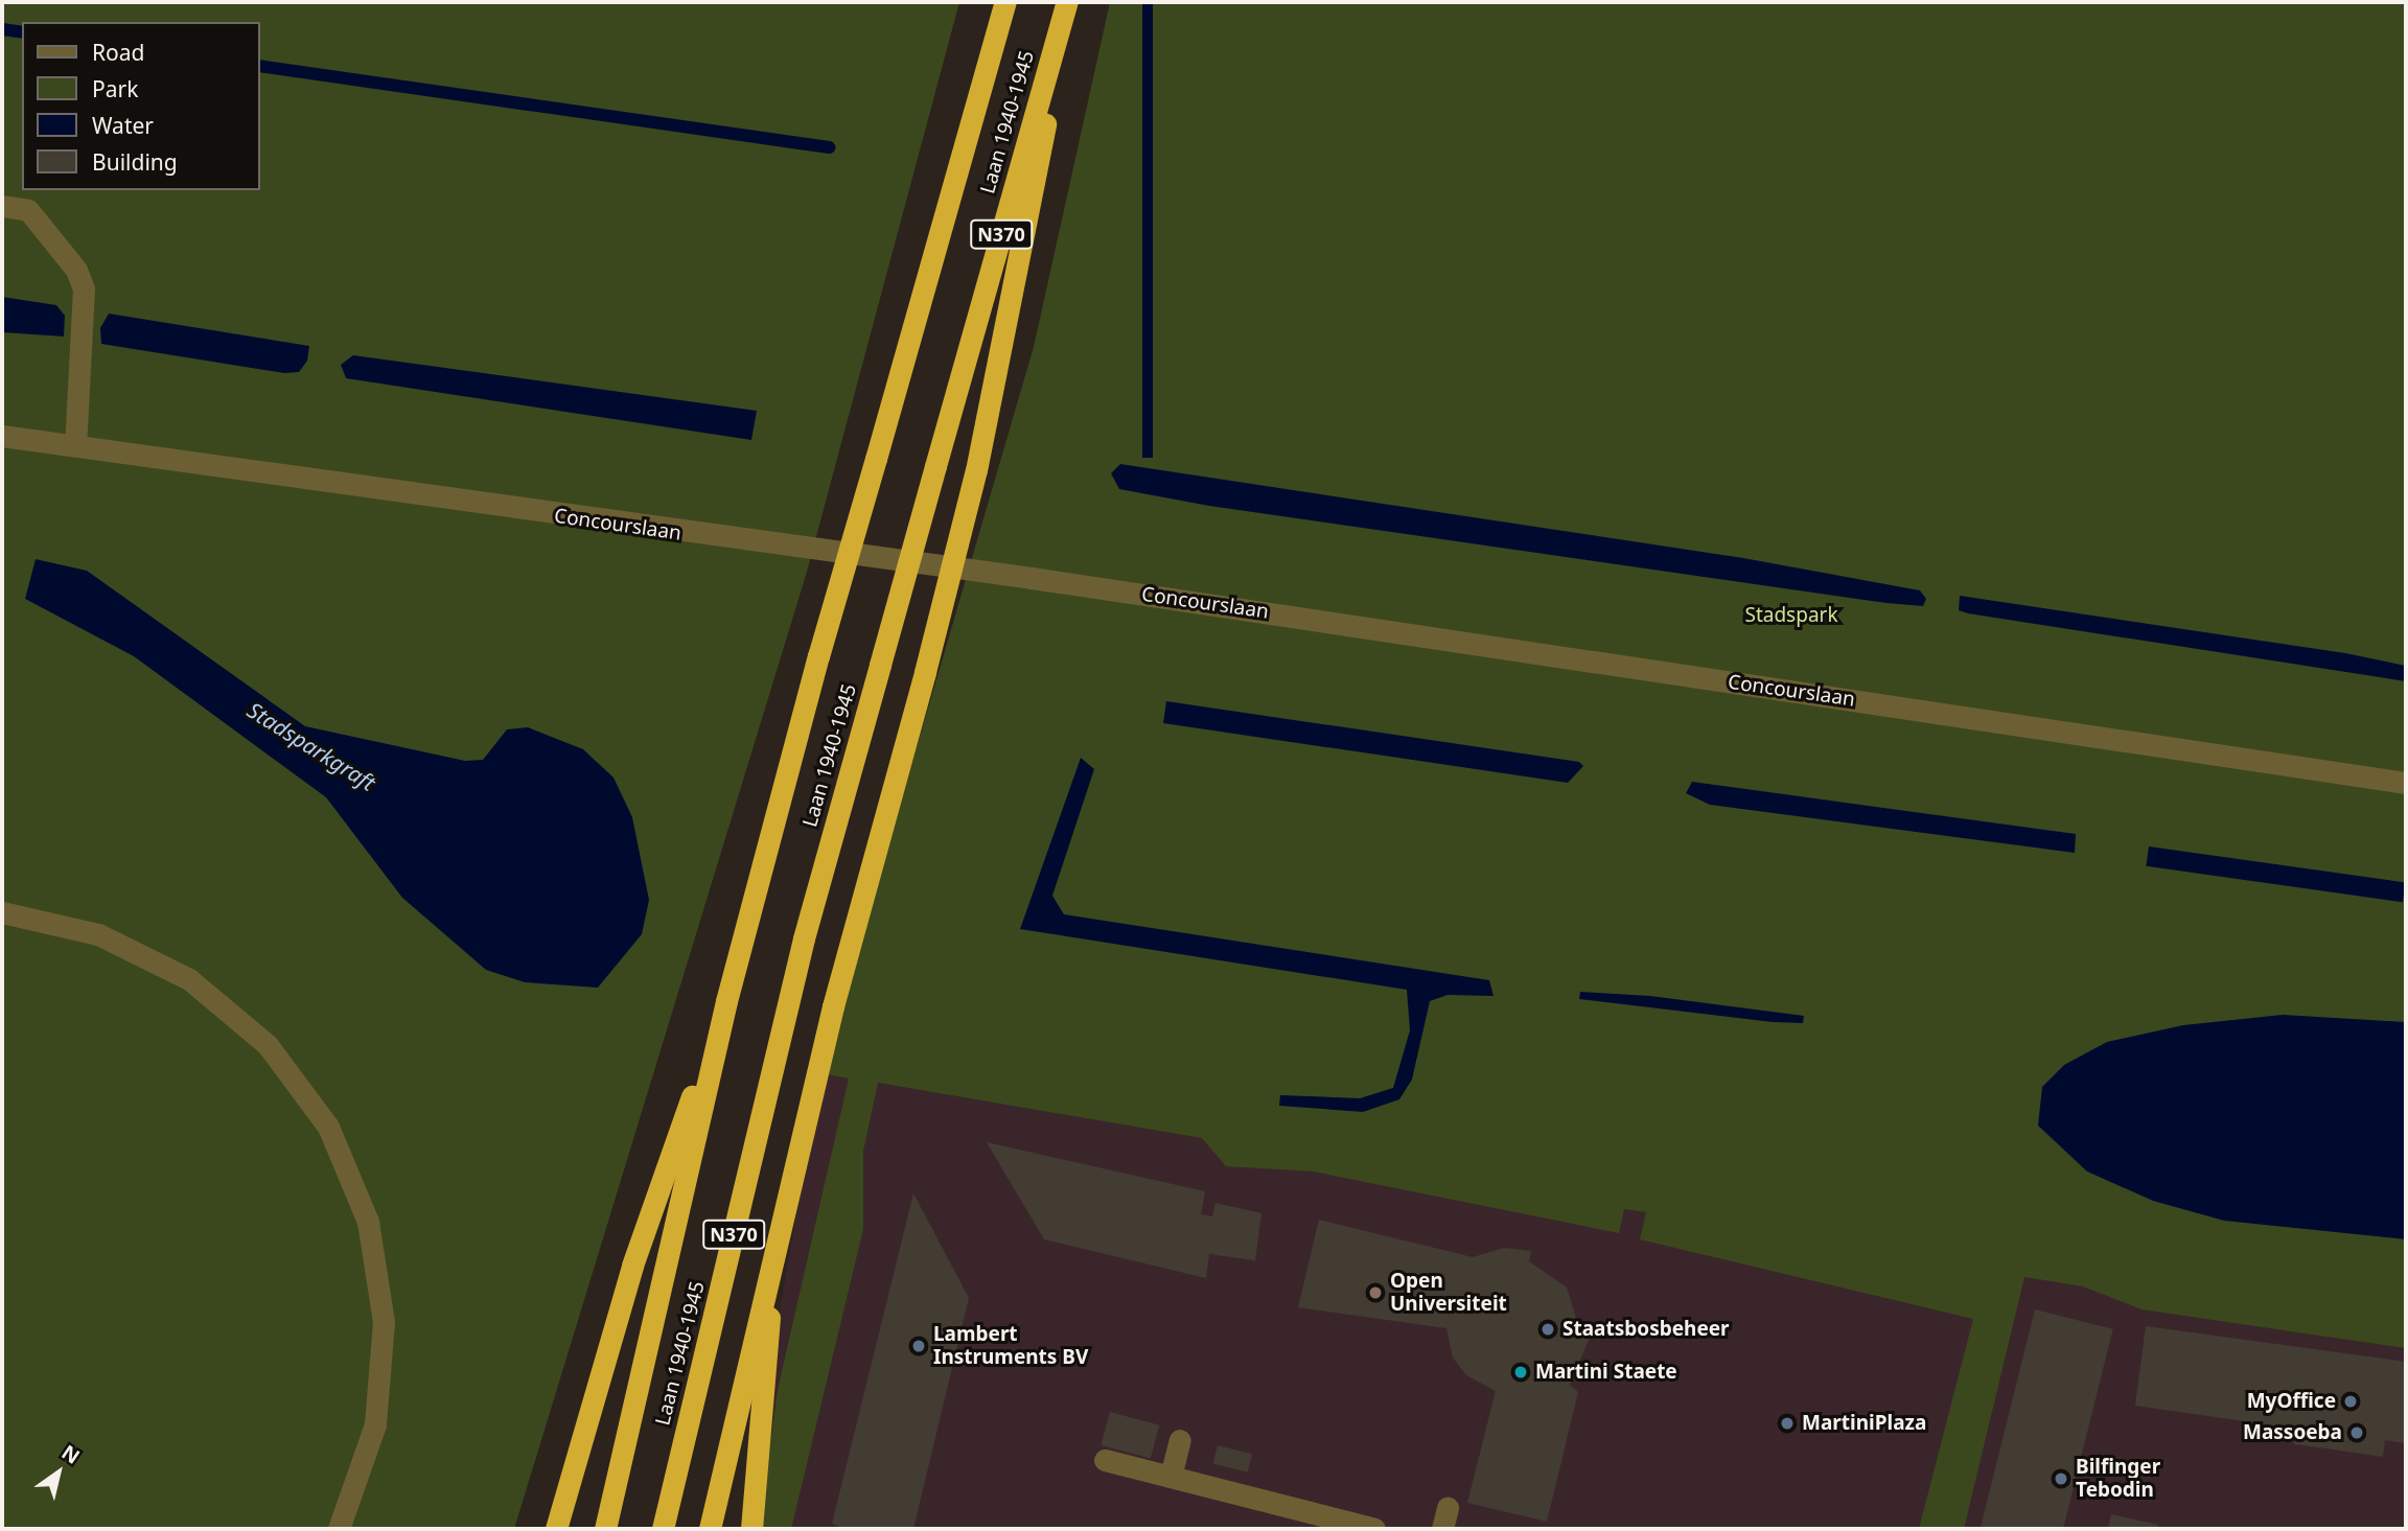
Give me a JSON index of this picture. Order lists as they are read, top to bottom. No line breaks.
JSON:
{"streets":{"highway":["Laan 1940-1945","N370"],"street":["Concourslaan"]},"crossings":[["Laan 1940-1945","N370"]],"water":["Stadsparkgraft"],"parks":["Stadspark"],"places":["Open Universiteit","Staatsbosbeheer","Lambert Instruments BV","Martini Staete","MyOffice","MartiniPlaza","Massoeba","Bilfinger Tebodin"],"legend":["Road","Park","Water","Building"],"north":"top right"}
